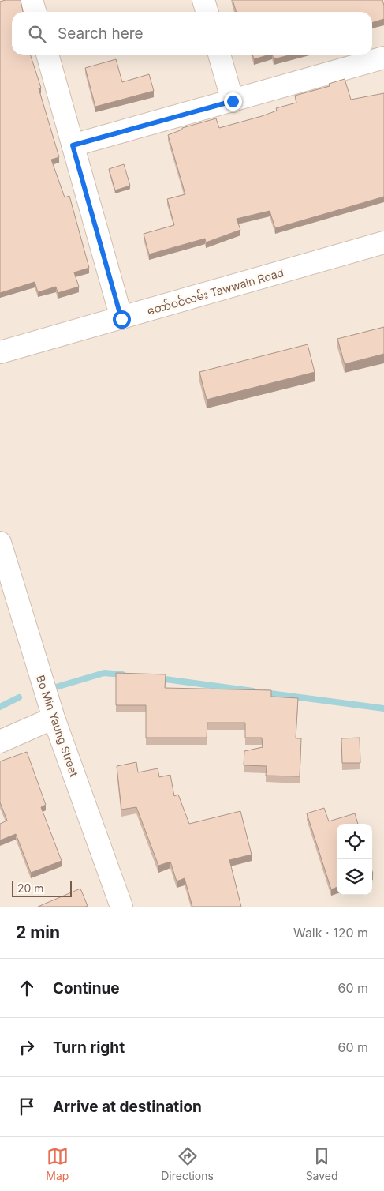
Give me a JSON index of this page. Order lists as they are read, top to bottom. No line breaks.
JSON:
{"streets":{"street":["တော်ဝင်လမ်း Tawwain Road","Bo Min Yaung Street"]},"scale_bar":"20 m","page":{"search":"Search here","scale":"20 m","heading":["2 min","Walk · 120 m"],"list":[["Continue","60 m"],["Turn right","60 m"],"Arrive at destination"],"nav":["Map","Directions","Saved"]}}
